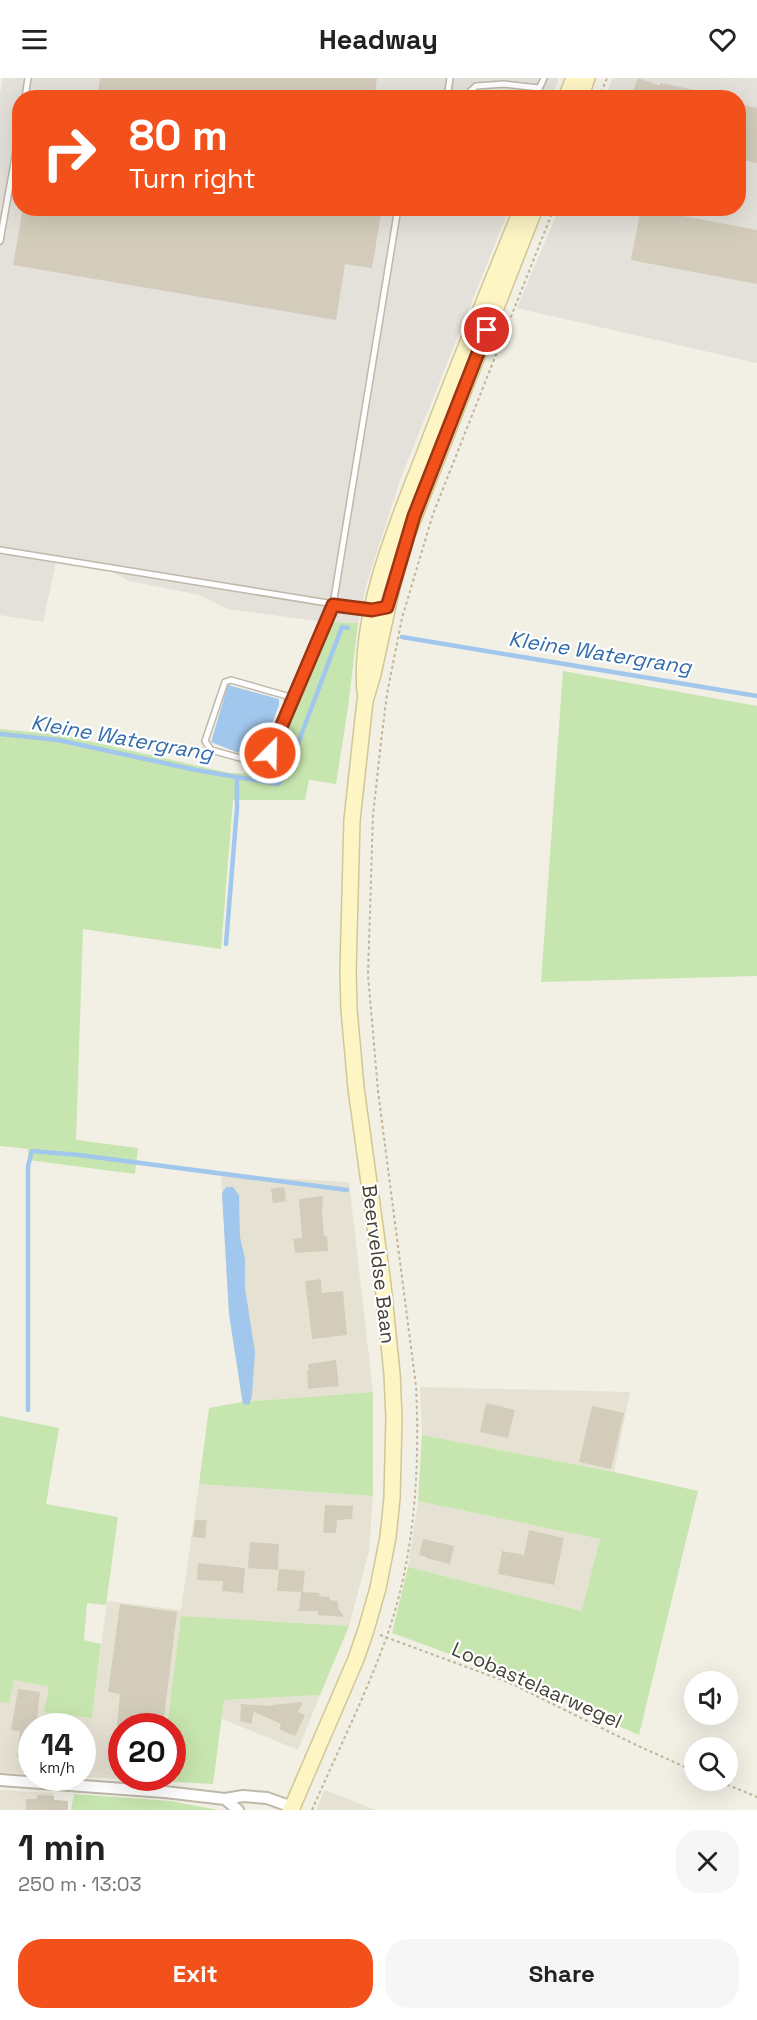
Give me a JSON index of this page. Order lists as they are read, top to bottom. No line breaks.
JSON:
{"streets":{"main road":["Beerveldse Baan"],"path":["Loobastelaarwegel"]},"crossings":[["Beerveldse Baan","Loobastelaarwegel"]],"water":["Kleine Watergrang"],"page":{"header":"Headway","turn":["80 m","Turn right"],"speed":"14 km/h","limit":"20","heading":["1 min","250 m · 13:03"],"buttons":["Exit","Share"]}}
